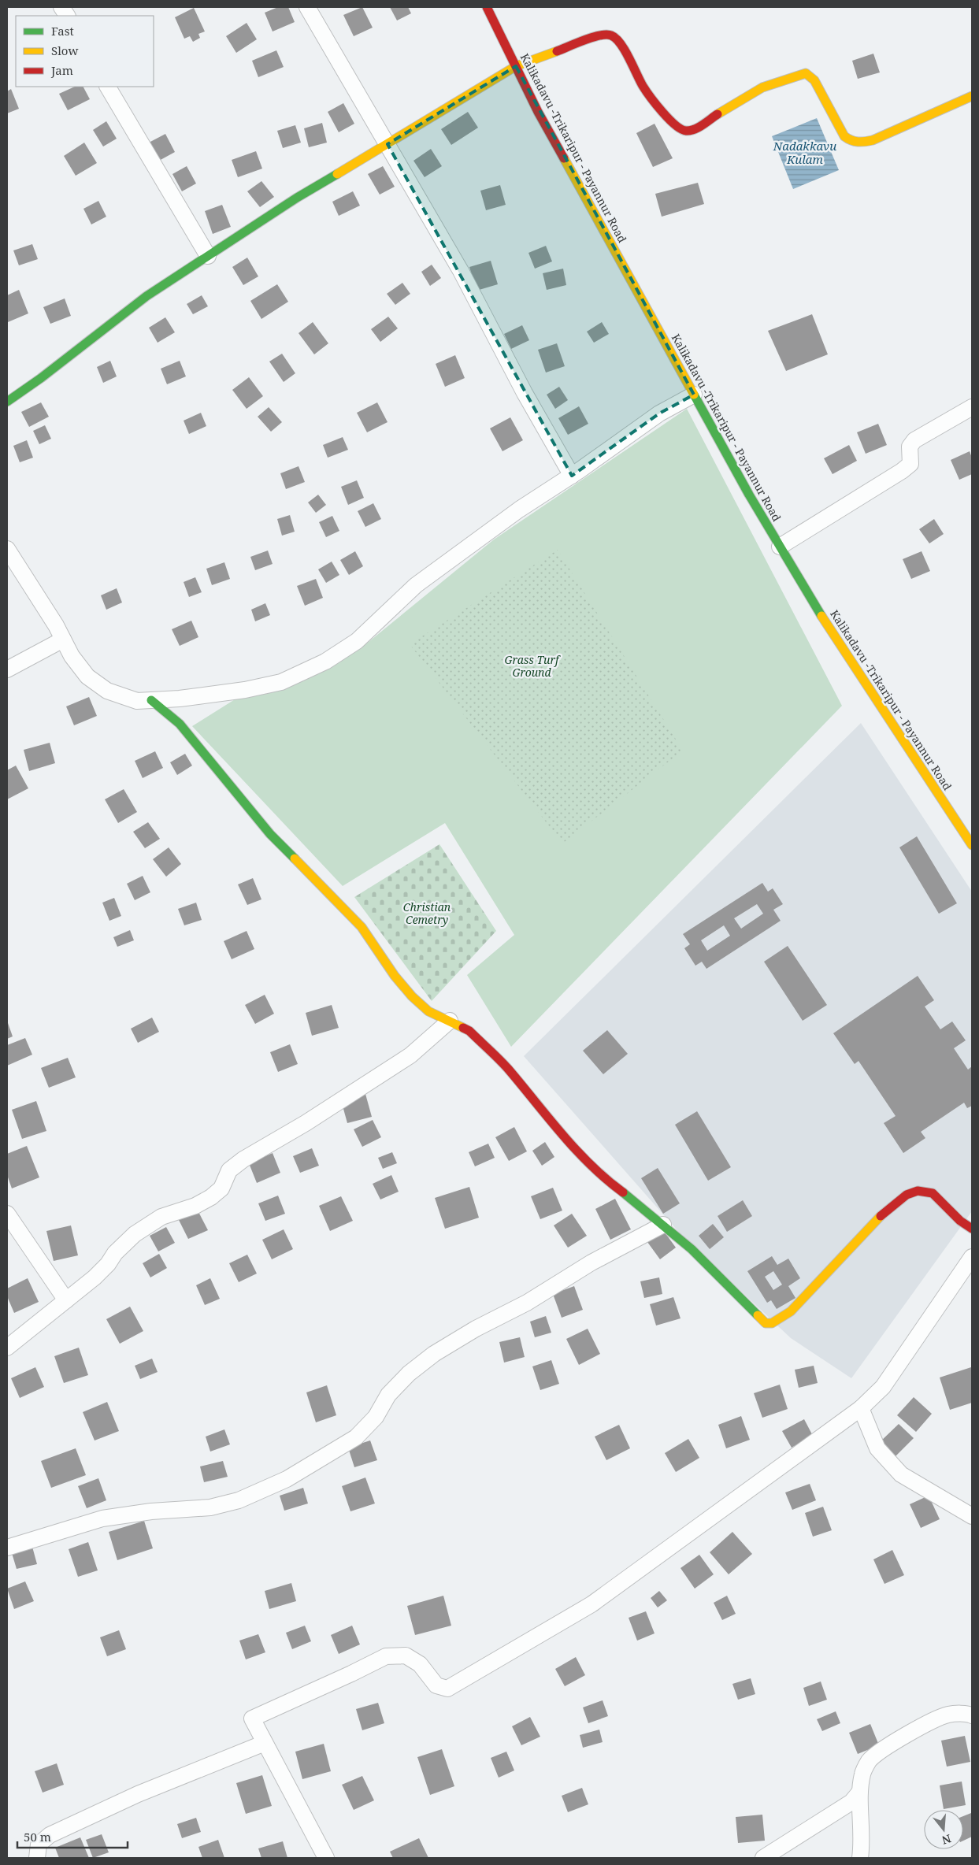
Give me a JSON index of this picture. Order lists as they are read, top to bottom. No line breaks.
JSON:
{"streets":{"street":["Kalikadavu -Trikaripur - Payannur Road"]},"water":["Nadakkavu Kulam"],"parks":["Grass Turf Ground","Christian Cemetry"],"legend":["Fast","Slow","Jam"],"scale_bar":"50 m","north":"bottom"}
